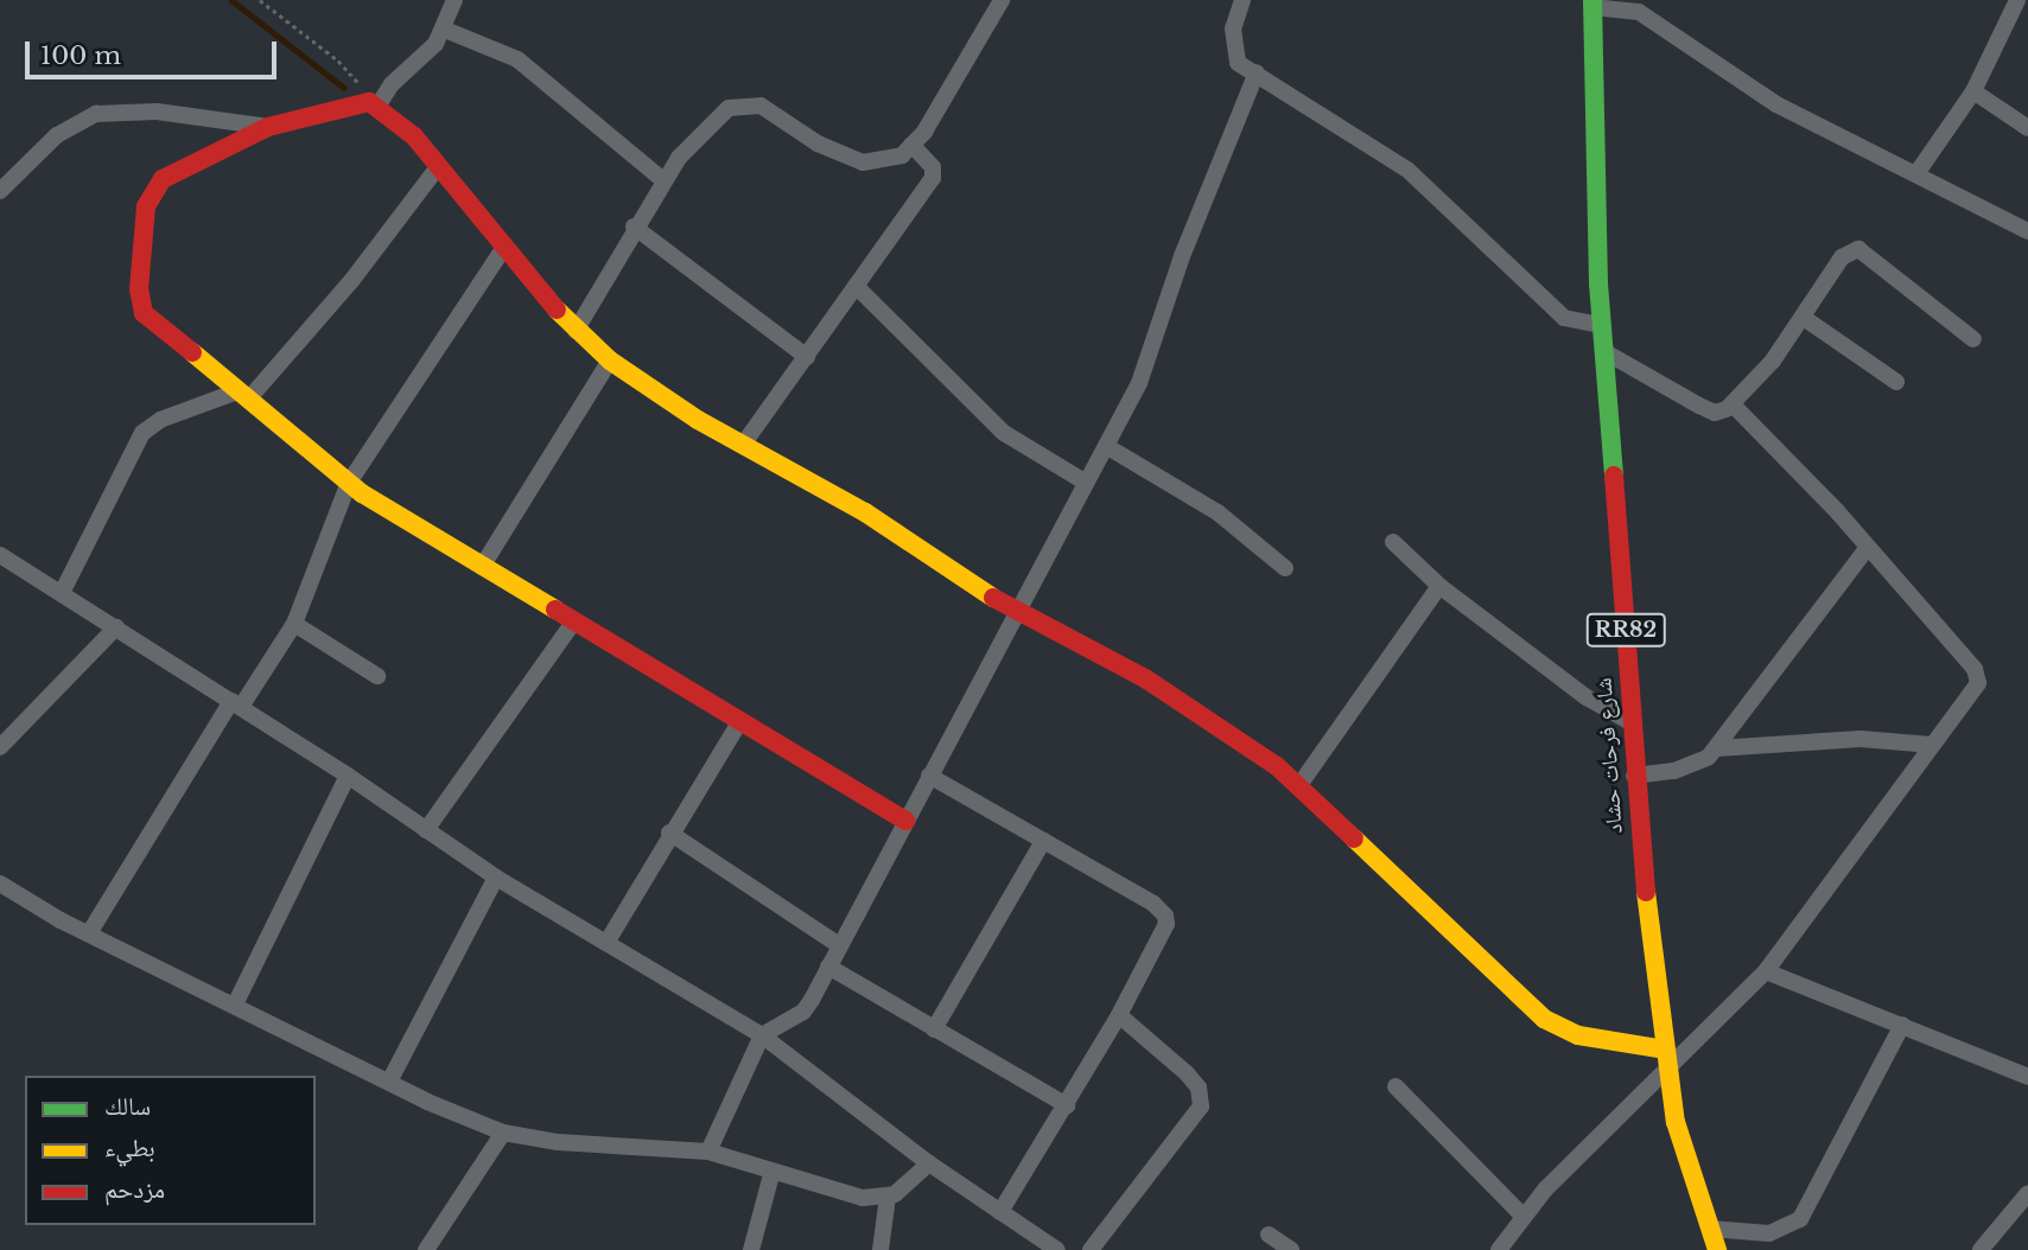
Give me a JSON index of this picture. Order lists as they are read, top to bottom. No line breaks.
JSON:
{"streets":{"street":["RR82","شارع فرحات حشاد"]},"legend":["سالك","بطيء","مزدحم"],"scale_bar":"100 m"}
